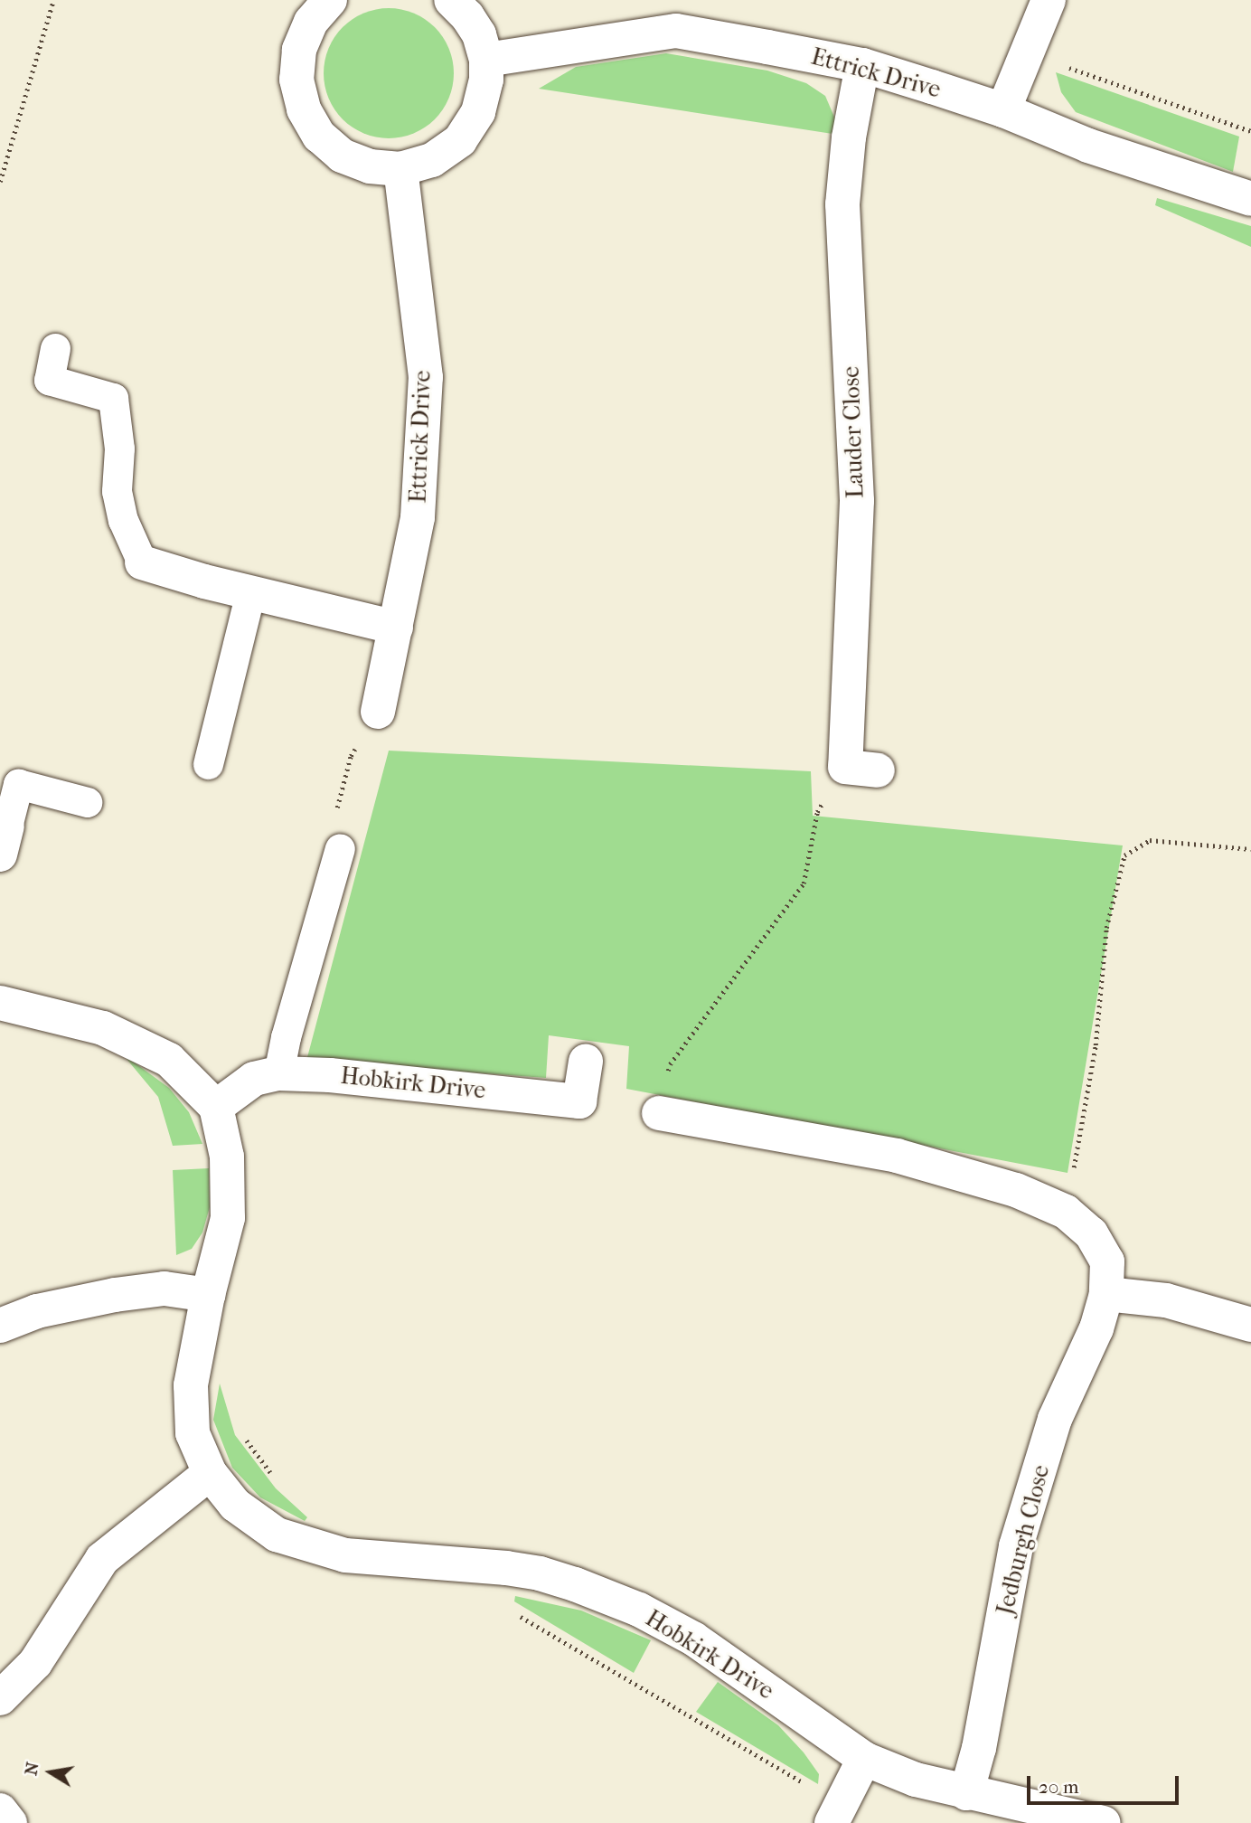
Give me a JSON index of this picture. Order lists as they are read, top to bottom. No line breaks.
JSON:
{"streets":{"street":["Ettrick Drive","Lauder Close","Hobkirk Drive","Jedburgh Close"]},"crossings":[["Ettrick Drive","Lauder Close"],["Hobkirk Drive","Jedburgh Close"]],"scale_bar":"20 m","north":"left"}
